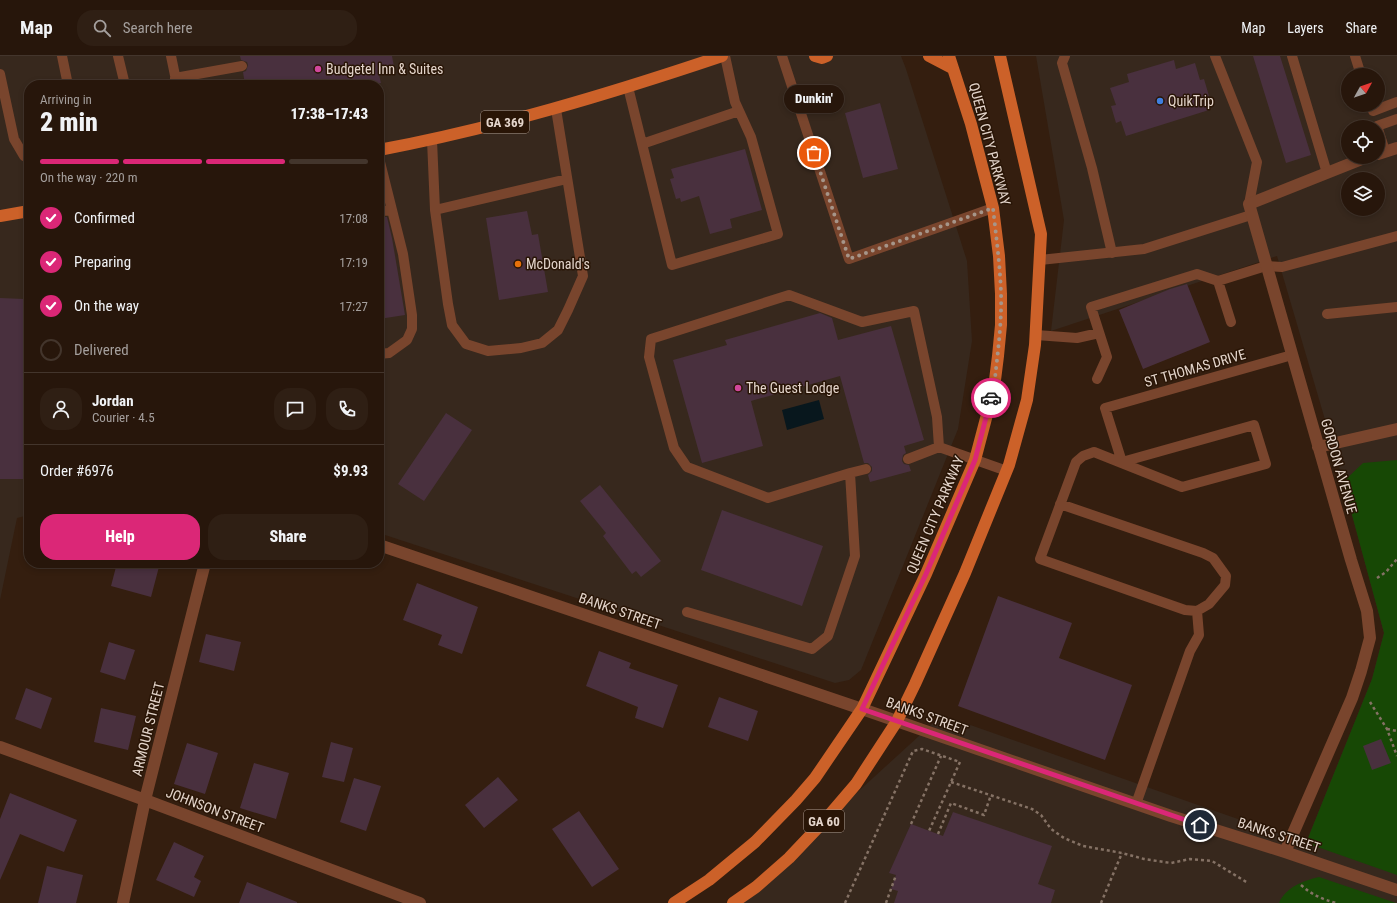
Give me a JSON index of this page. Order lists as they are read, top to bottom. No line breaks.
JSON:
{"streets":{"main road":["GA 369","QUEEN CITY PARKWAY","GA 60"],"street":["GORDON AVENUE","BANKS STREET","ARMOUR STREET","JOHNSON STREET"],"lane":["ST THOMAS DRIVE"]},"crossings":[["QUEEN CITY PARKWAY","BANKS STREET"],["ST THOMAS DRIVE","GORDON AVENUE"],["GORDON AVENUE","BANKS STREET"],["ARMOUR STREET","JOHNSON STREET"]],"places":["Budgetel Inn & Suites","QuikTrip","Dunkin'","McDonald's","The Guest Lodge"],"north":"top right","page":{"header":"Map","search":"Search here","nav":["Map","Layers","Share"],"heading":["2 min","Arriving in","17:38–17:43"],"panel":["Jordan","Courier · 4.5","Order #6976","$9.93"],"bubble":"Dunkin'","bar":"On the way · 220 m","list":[["Confirmed","17:08"],["Preparing","17:19"],["On the way","17:27"],"Delivered"],"buttons":["Help","Share"]}}
